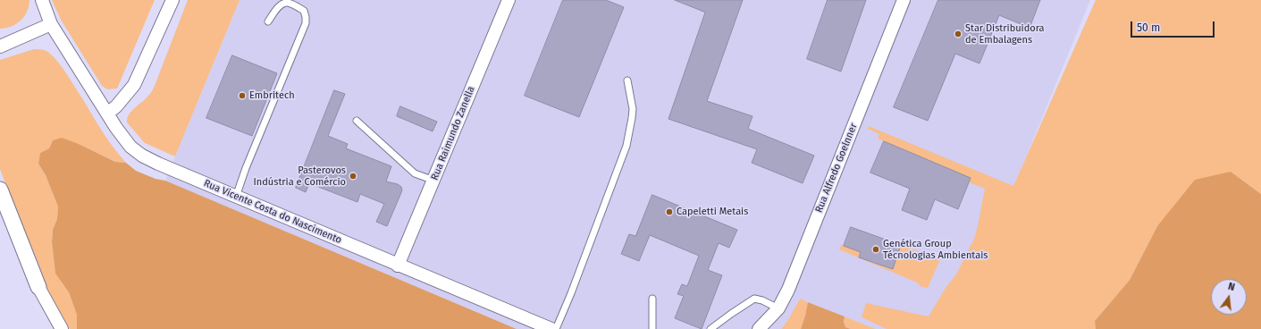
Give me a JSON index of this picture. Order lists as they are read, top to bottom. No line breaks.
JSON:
{"streets":{"street":["Rua Raimundo Zanella","Rua Alfredo Goelnner","Rua Vicente Costa do Nascimento"]},"crossings":[["Rua Raimundo Zanella","Rua Vicente Costa do Nascimento"]],"places":["Star Distribuidora de Embalagens","Embritech","Pasterovos Indústria e Comércio","Capeletti Metais","Genética Group Técnologias Ambientais"],"scale_bar":"50 m","north":"top"}
